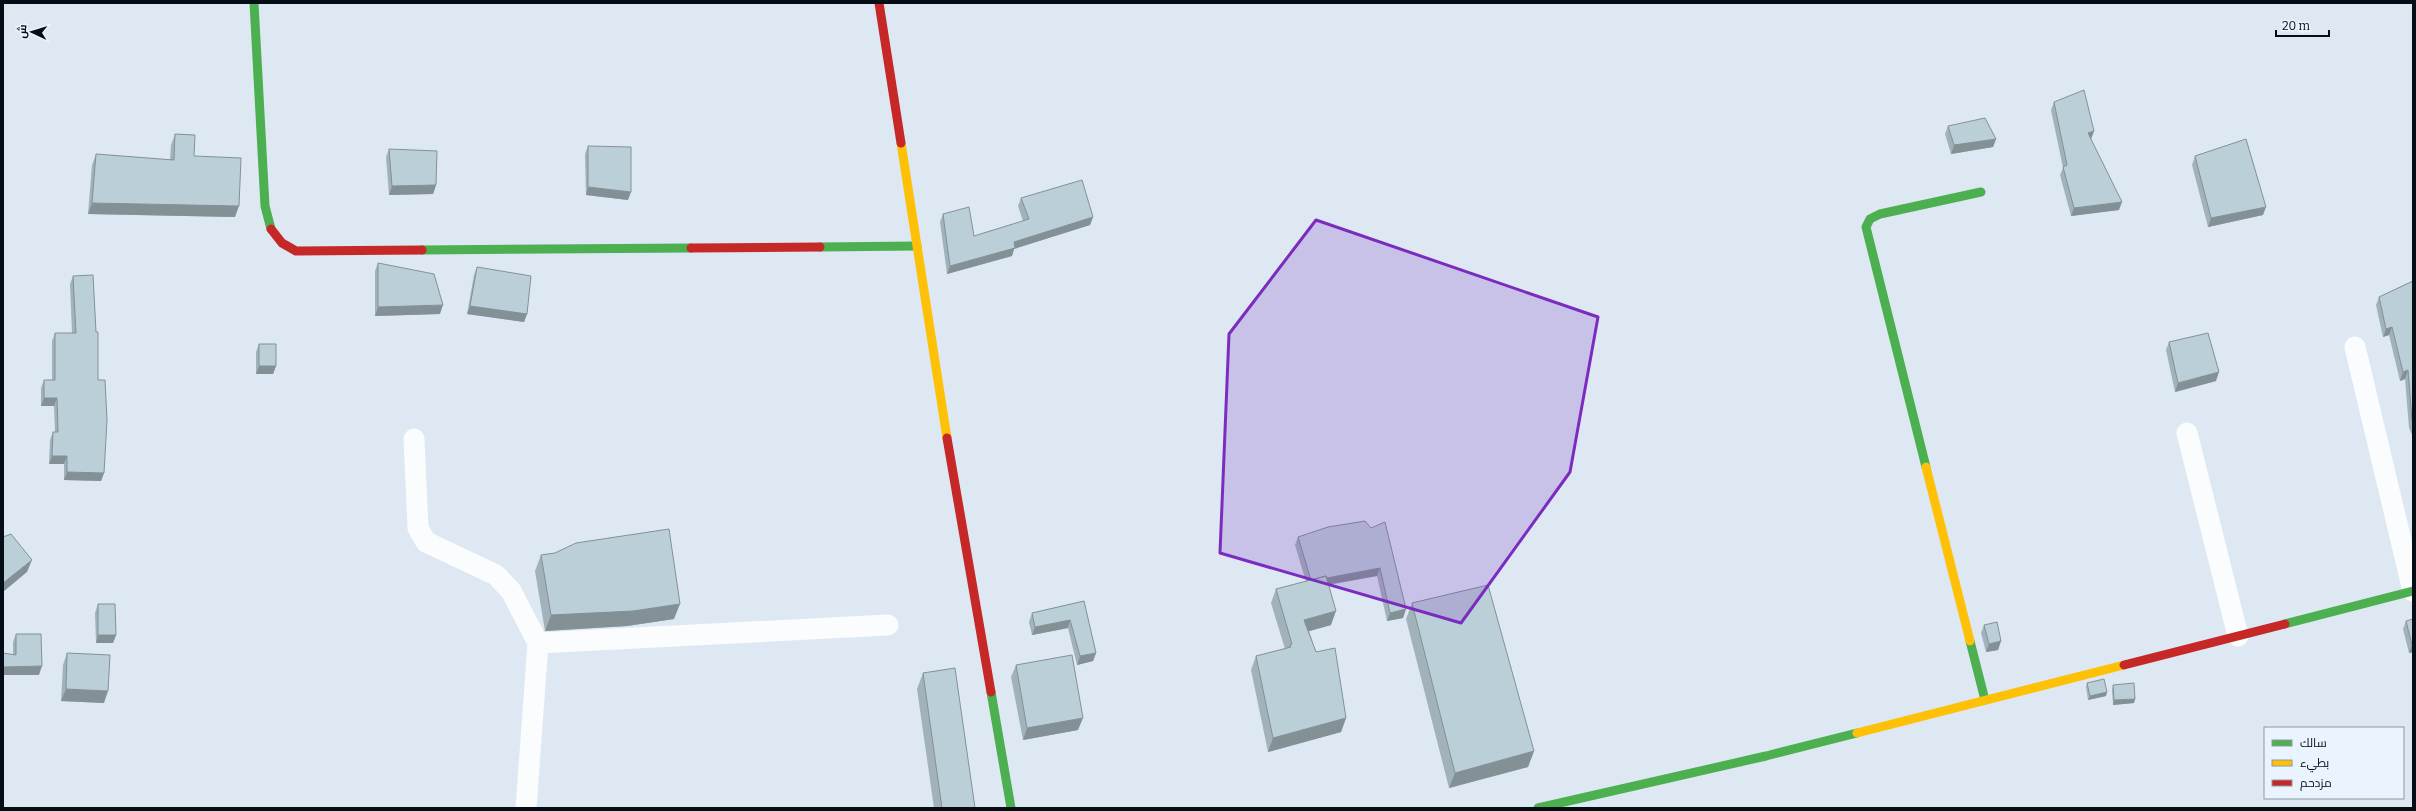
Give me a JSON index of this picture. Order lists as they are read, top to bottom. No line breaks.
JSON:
{"legend":["سالك","بطيء","مزدحم"],"scale_bar":"20 m","north":"left"}
